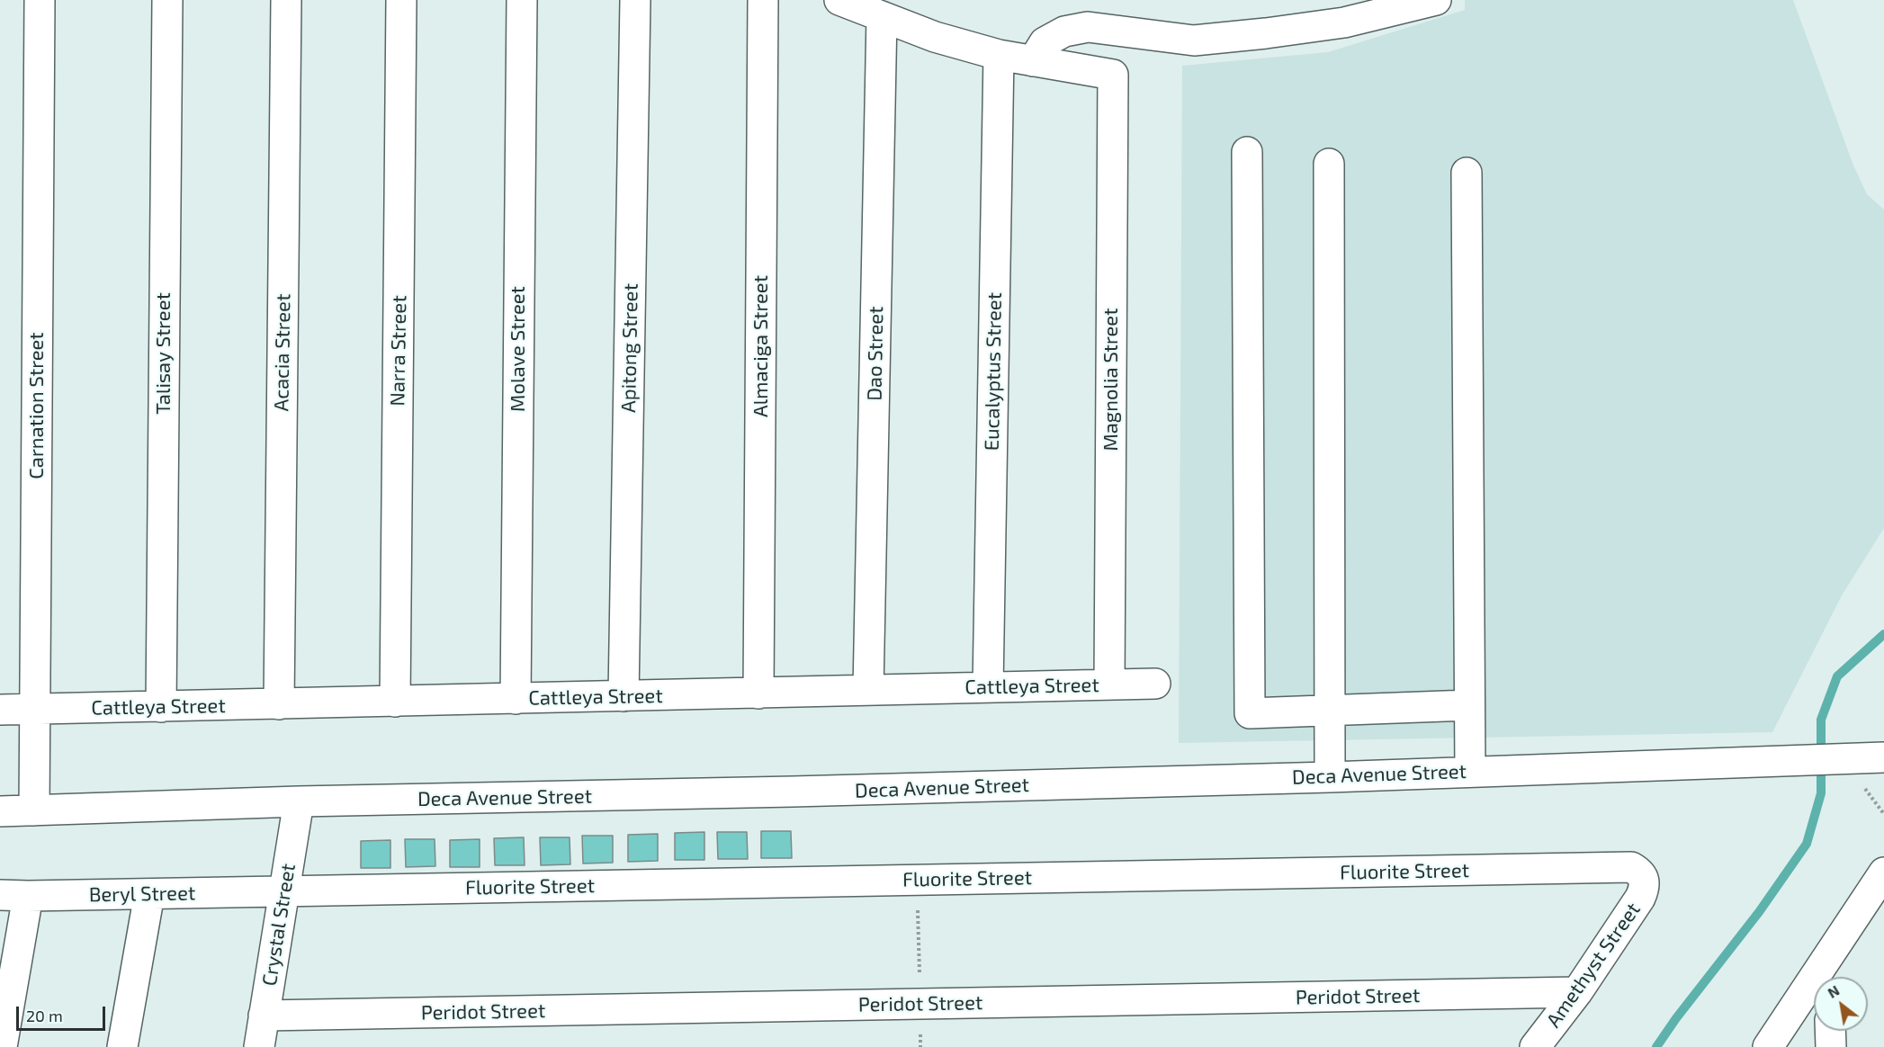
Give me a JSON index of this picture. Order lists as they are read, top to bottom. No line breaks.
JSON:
{"streets":{"street":["Almaciga Street","Apitong Street","Molave Street","Narra Street","Acacia Street","Talisay Street","Dao Street","Eucalyptus Street","Magnolia Street","Carnation Street","Cattleya Street","Deca Avenue Street","Fluorite Street","Beryl Street","Crystal Street","Amethyst Street","Peridot Street"]},"crossings":[["Almaciga Street","Cattleya Street"],["Apitong Street","Cattleya Street"],["Molave Street","Cattleya Street"],["Narra Street","Cattleya Street"],["Acacia Street","Cattleya Street"],["Talisay Street","Cattleya Street"],["Dao Street","Cattleya Street"],["Eucalyptus Street","Cattleya Street"],["Magnolia Street","Cattleya Street"],["Carnation Street","Cattleya Street"],["Carnation Street","Deca Avenue Street"],["Deca Avenue Street","Crystal Street"],["Fluorite Street","Beryl Street"],["Fluorite Street","Crystal Street"],["Fluorite Street","Amethyst Street"],["Beryl Street","Crystal Street"],["Crystal Street","Peridot Street"],["Amethyst Street","Peridot Street"]],"scale_bar":"20 m","north":"top left"}
